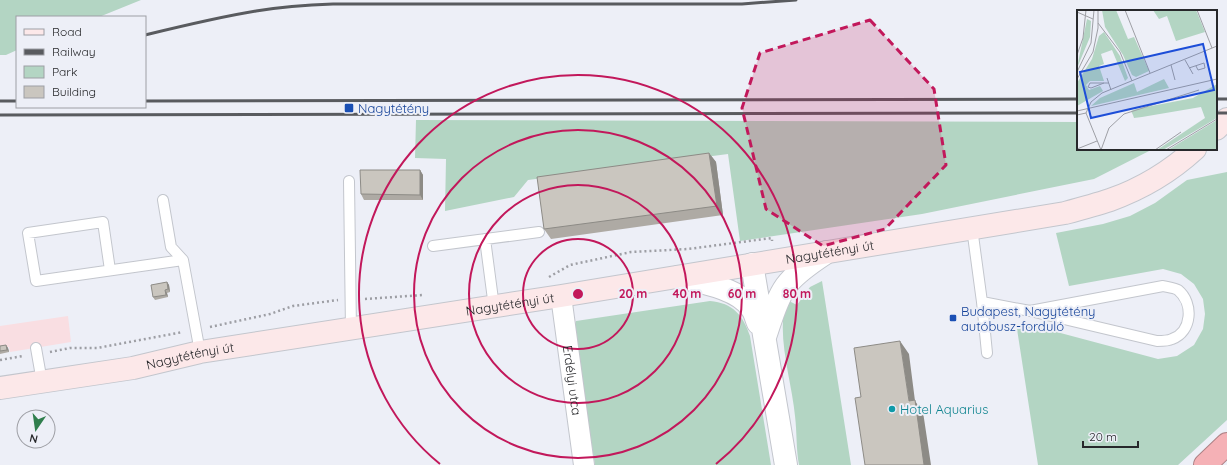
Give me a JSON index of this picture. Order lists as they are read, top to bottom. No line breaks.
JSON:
{"streets":{"main road":["Nagytétényi út"],"street":["Erdélyi utca"]},"crossings":[["Nagytétényi út","Erdélyi utca"]],"places":{"transit":["Nagytétény","Budapest, Nagytétény autóbusz-forduló"],"other":["Hotel Aquarius"]},"legend":["Road","Railway","Park","Building"],"scale_bar":"20 m","north":"bottom","rings":["20 m","40 m","60 m","80 m"]}
